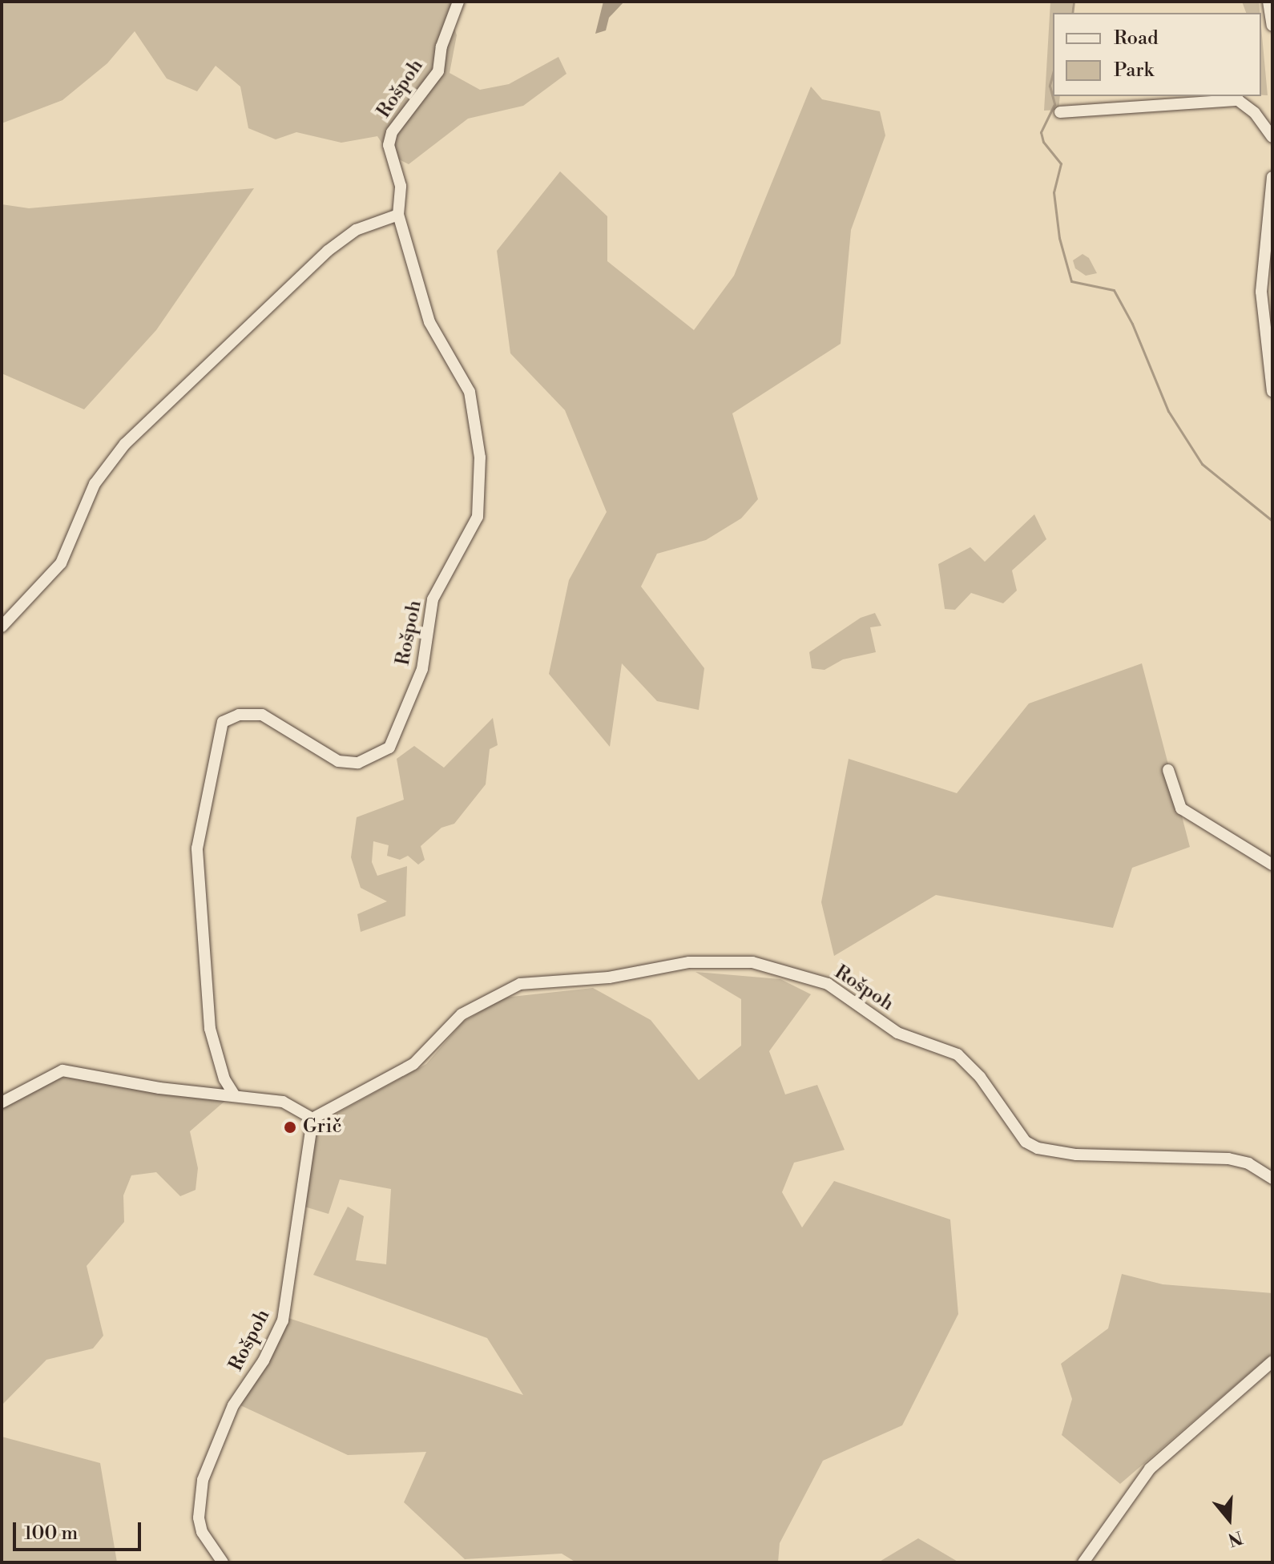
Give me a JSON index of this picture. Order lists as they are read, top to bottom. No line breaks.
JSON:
{"streets":{"street":["Rošpoh"]},"places":["Grič"],"legend":["Road","Park"],"scale_bar":"100 m","north":"bottom"}
